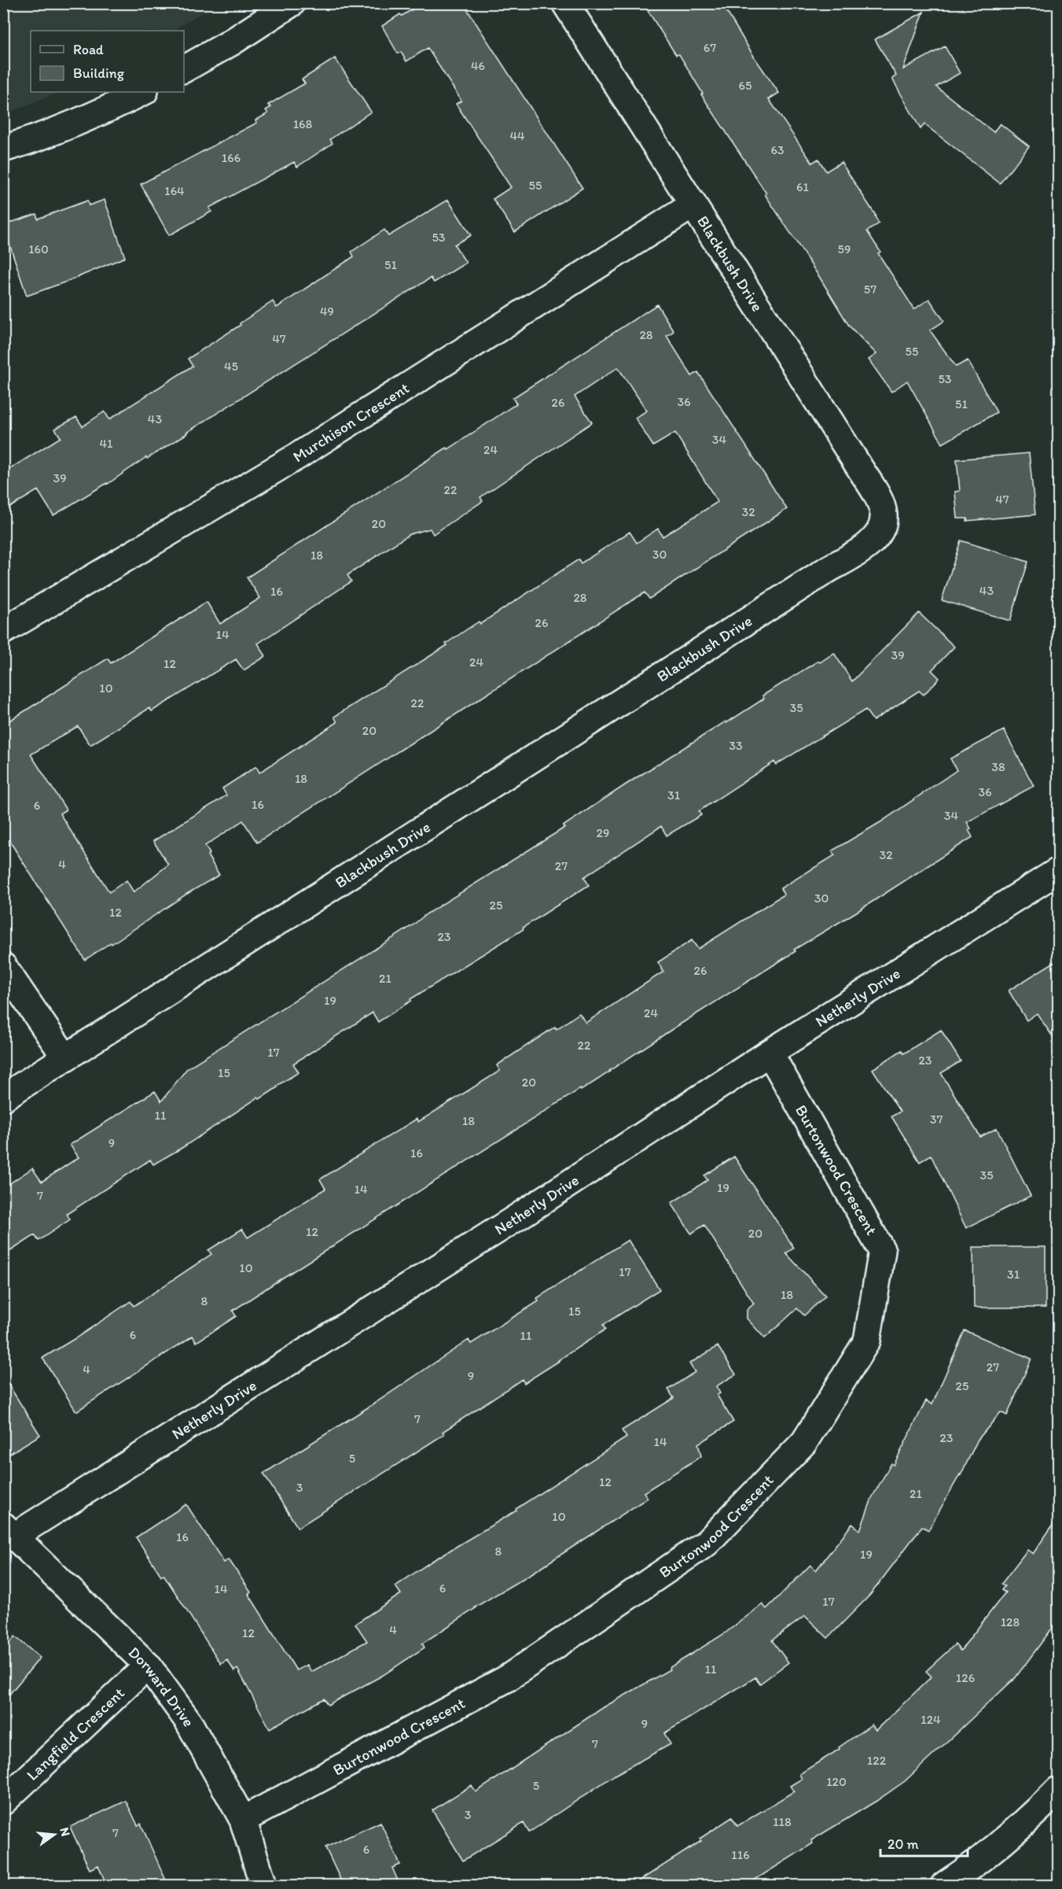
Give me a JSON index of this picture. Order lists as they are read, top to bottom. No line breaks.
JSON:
{"streets":{"street":["Blackbush Drive","Murchison Crescent","Netherly Drive","Burtonwood Crescent","Dorward Drive","Langfield Crescent"]},"crossings":[["Blackbush Drive","Murchison Crescent"],["Netherly Drive","Burtonwood Crescent"],["Netherly Drive","Dorward Drive"],["Burtonwood Crescent","Dorward Drive"],["Dorward Drive","Langfield Crescent"]],"house_numbers":["67","46","65","168","44","63","166","55","61","164","53","160","59","51","57","49","28","47","55","45","53","36","26","51","43","34","41","24","39","22","47","32","20","30","18","43","16","28","26","14","39","24","12","10","22","35","20","33","38","18","36","31","16","6","34","29","32","4","27","30","25","12","23","26","21","19","24","22","17","23","15","20","11","37","18","9","16","35","19","14","7","12","20","10","17","31","18","8","15","6","11","27","4","9","25","7","23","14","5","12","3","21","10","16","8","19","6","14","17","128","4","12","11","126","124","9","7","122","120","5","3","118","7","6","116"],"legend":["Road","Building"],"scale_bar":"20 m","north":"right"}
